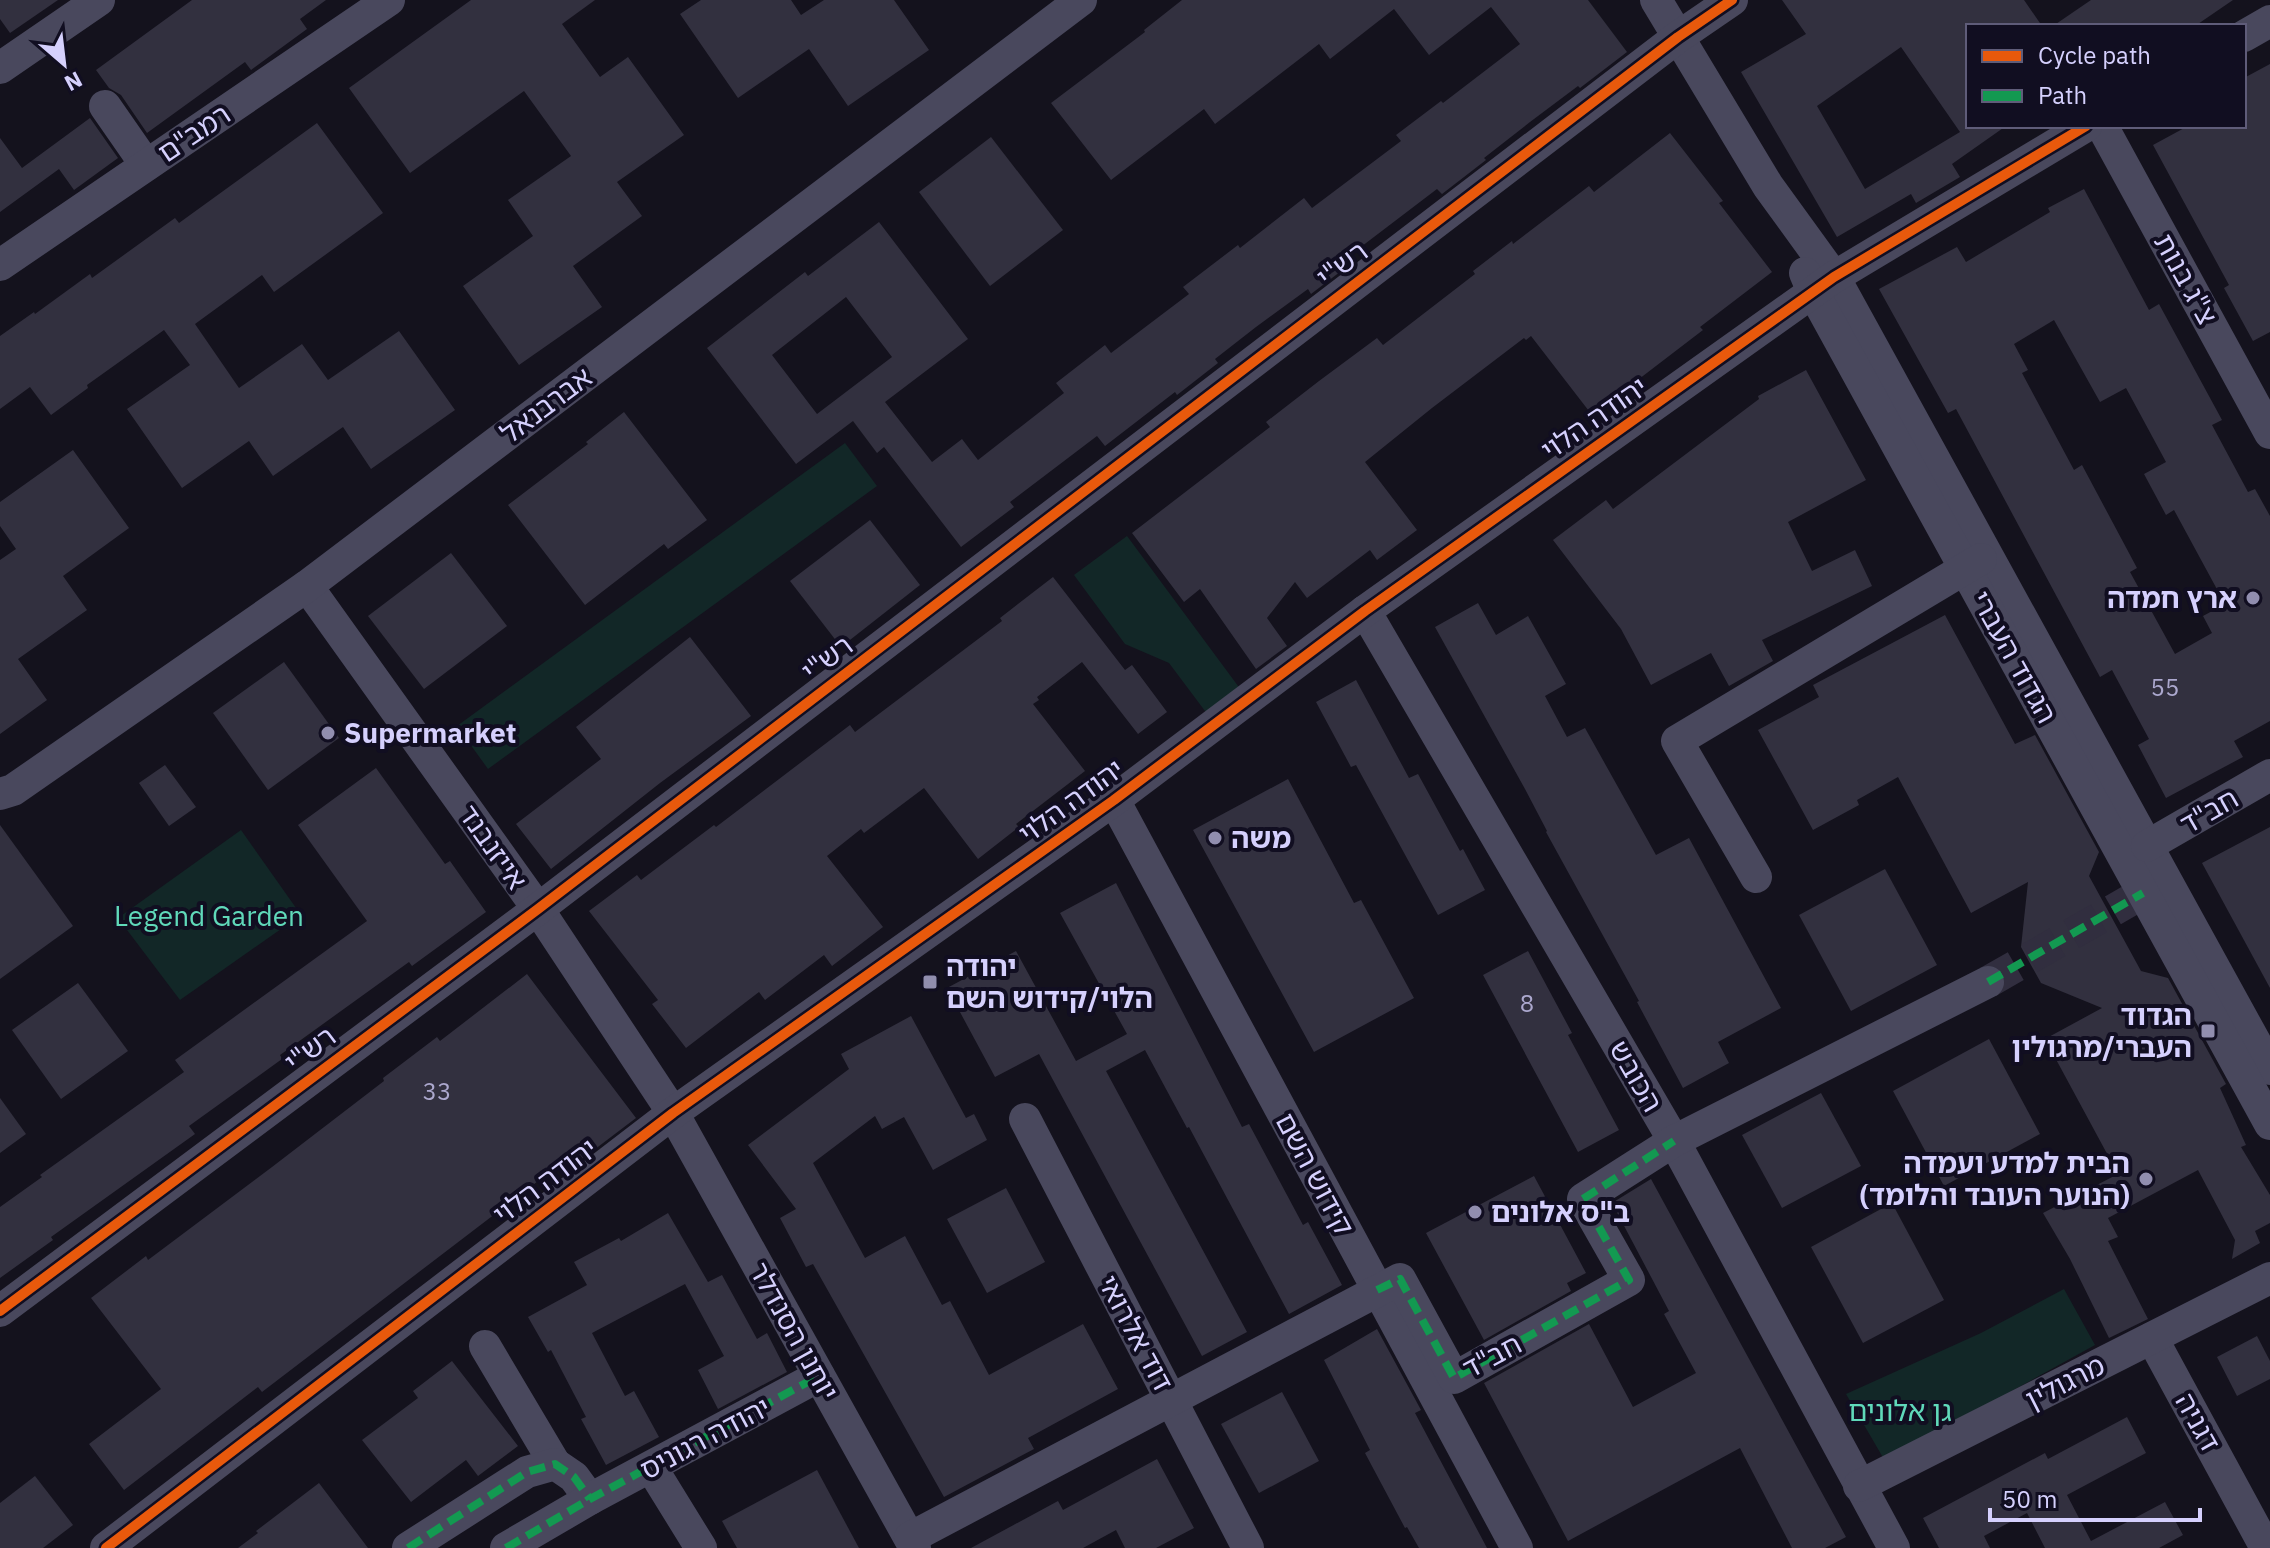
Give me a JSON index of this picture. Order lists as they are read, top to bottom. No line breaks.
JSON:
{"streets":{"street":["רמב\"ם","רש\"י","צ\"ג בנות","אברבנאל","יהודה הלוי","הגדוד העברי","חב\"ד","אייזנבנד","הכובש","קידוש השם","יוחנן הסנדלר","דוד אלרואי","מרגולין","דגניה","יהודה רגוניס"]},"crossings":[["רש\"י","הגדוד העברי"],["רש\"י","אייזנבנד"],["אברבנאל","אייזנבנד"],["יהודה הלוי","הגדוד העברי"],["יהודה הלוי","אייזנבנד"],["יהודה הלוי","הכובש"],["יהודה הלוי","קידוש השם"],["יהודה הלוי","יוחנן הסנדלר"],["הגדוד העברי","חב\"ד"],["חב\"ד","הכובש"],["חב\"ד","קידוש השם"],["אייזנבנד","יוחנן הסנדלר"],["הכובש","מרגולין"],["יוחנן הסנדלר","יהודה רגוניס"],["מרגולין","דגניה"]],"parks":["Legend Garden","גן אלונים"],"places":{"other":["ארץ חמדה","Supermarket","משה","הבית למדע ועמדה (הנוער העובד והלומד)","ב\"ס אלונים"],"transit":["יהודה הלוי/קידוש השם","הגדוד העברי/מרגולין"]},"house_numbers":["55","8","33"],"legend":["Cycle path","Path"],"scale_bar":"50 m","north":"bottom right"}
